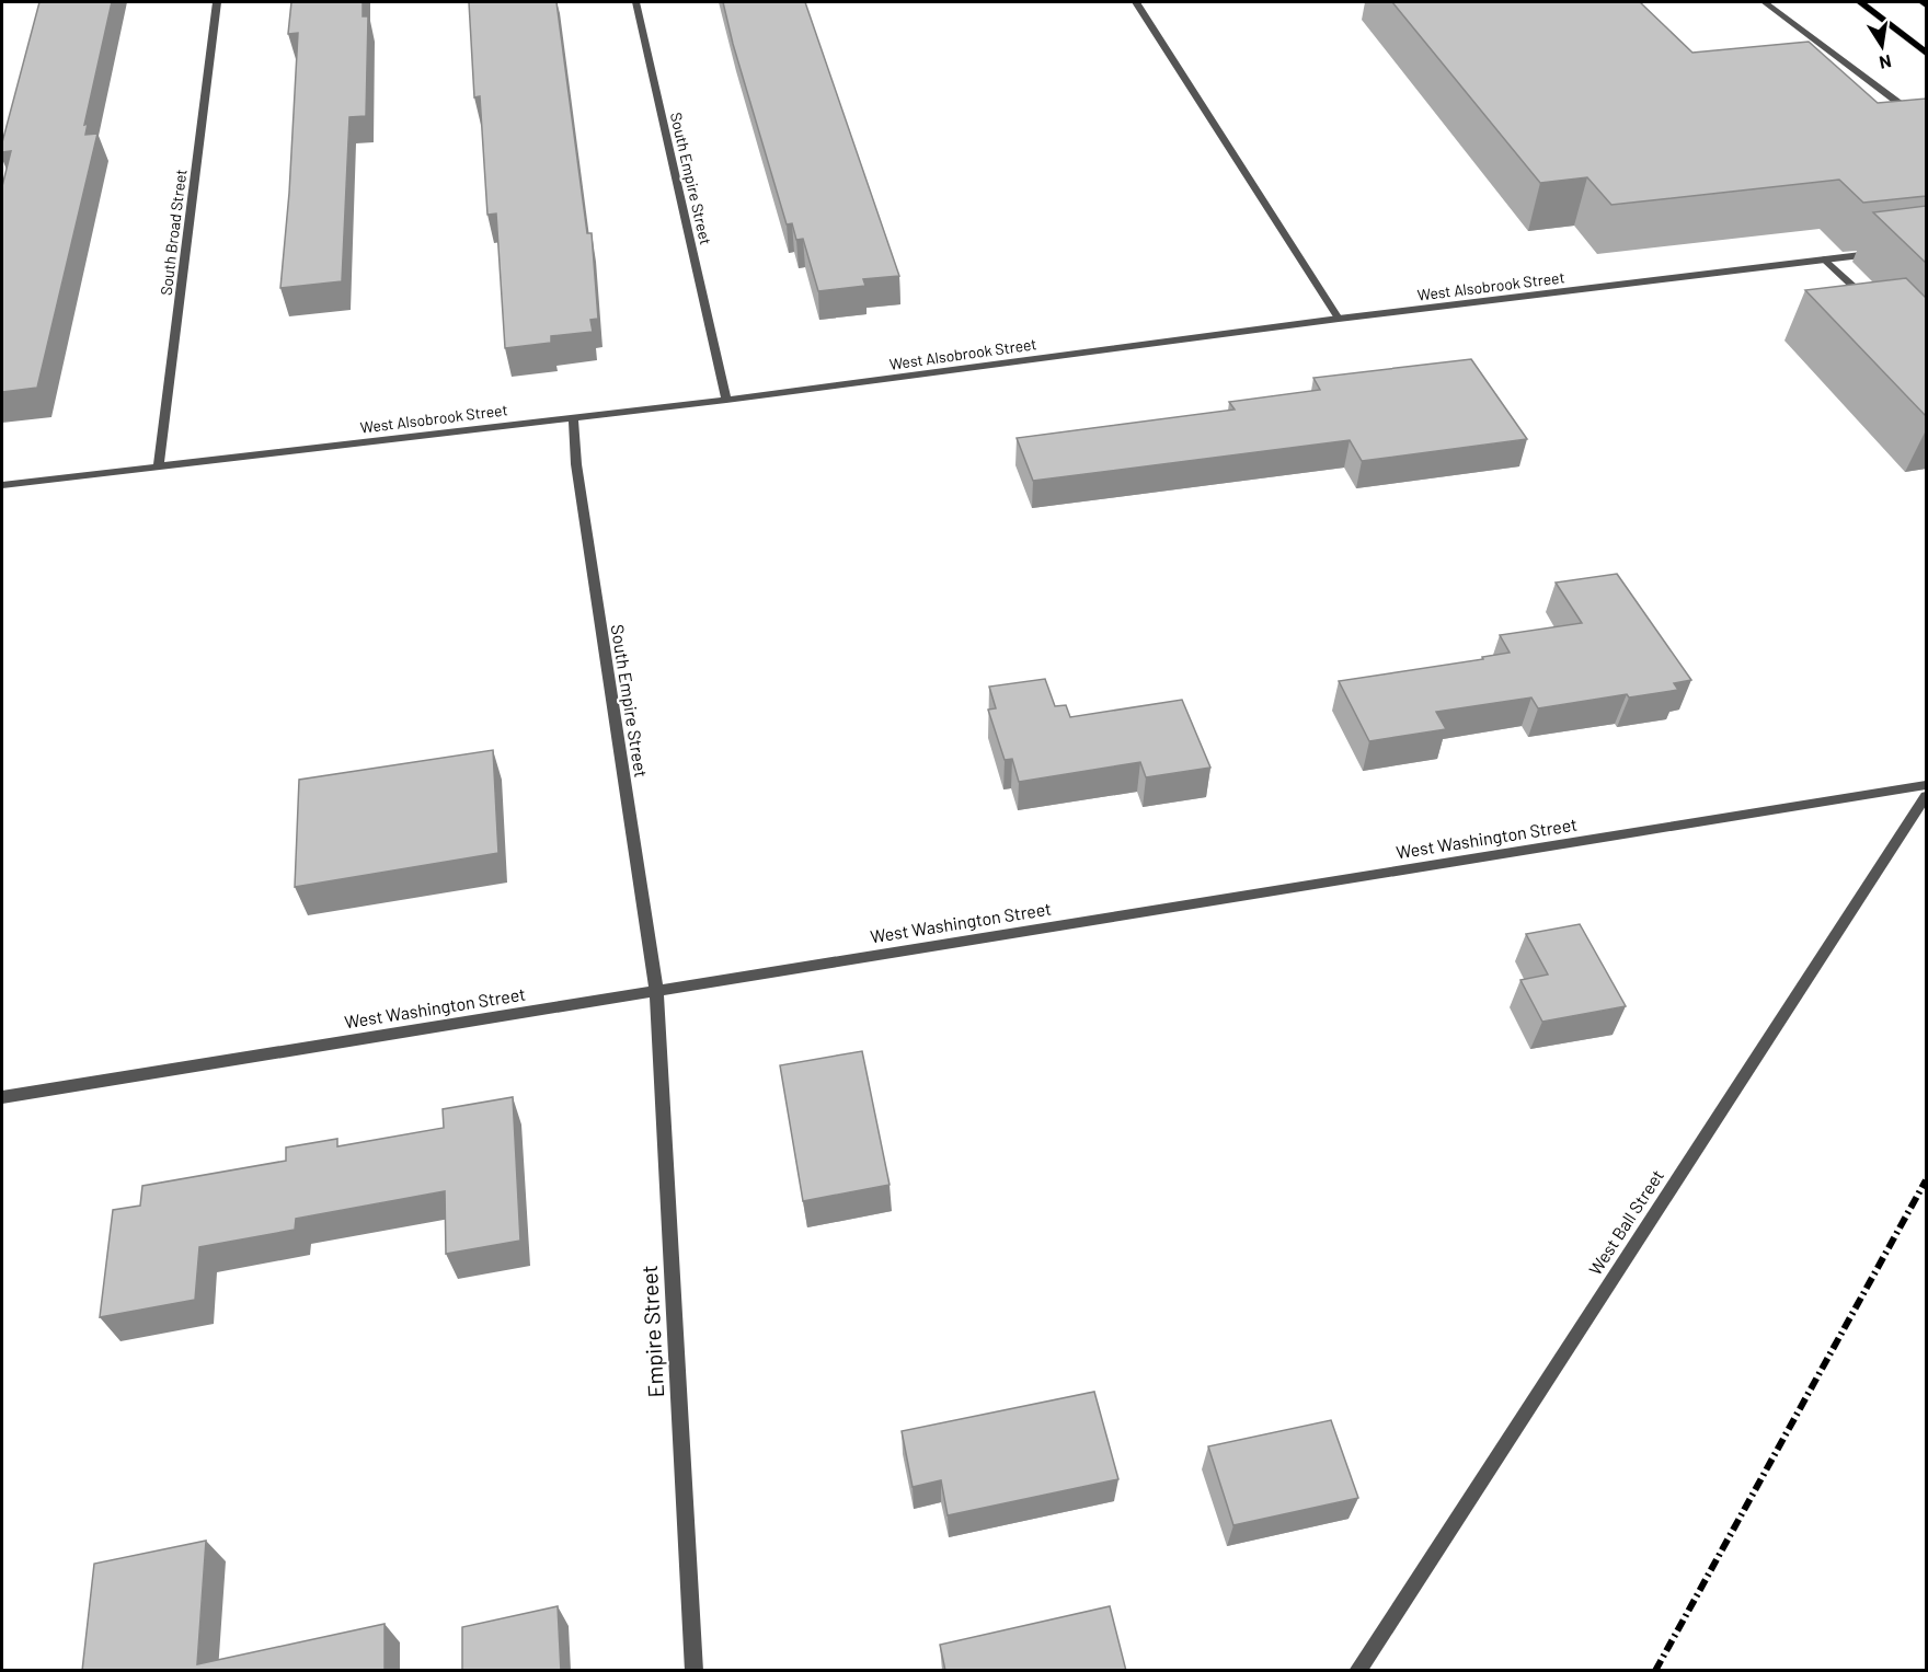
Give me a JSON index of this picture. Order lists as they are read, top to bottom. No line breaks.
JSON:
{"streets":{"street":["South Empire Street","South Broad Street","West Alsobrook Street","West Washington Street","West Ball Street","Empire Street"]},"crossings":[["South Empire Street","West Alsobrook Street"],["South Empire Street","West Washington Street"],["South Empire Street","Empire Street"],["South Broad Street","West Alsobrook Street"],["West Washington Street","Empire Street"]],"north":"bottom"}
